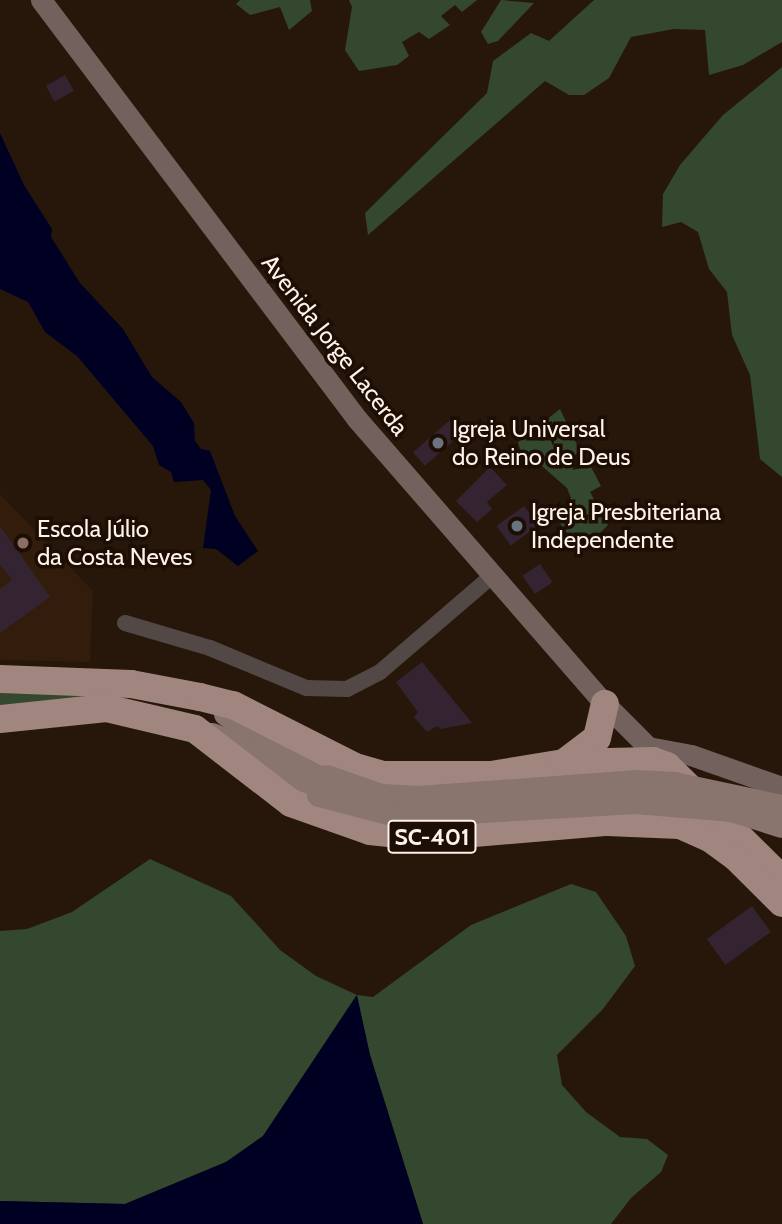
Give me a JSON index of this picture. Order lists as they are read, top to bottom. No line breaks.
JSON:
{"streets":{"highway":["SC-401"],"main road":["Avenida Jorge Lacerda"]},"places":["Igreja Universal do Reino de Deus","Igreja Presbiteriana Independente","Escola Júlio da Costa Neves"]}
